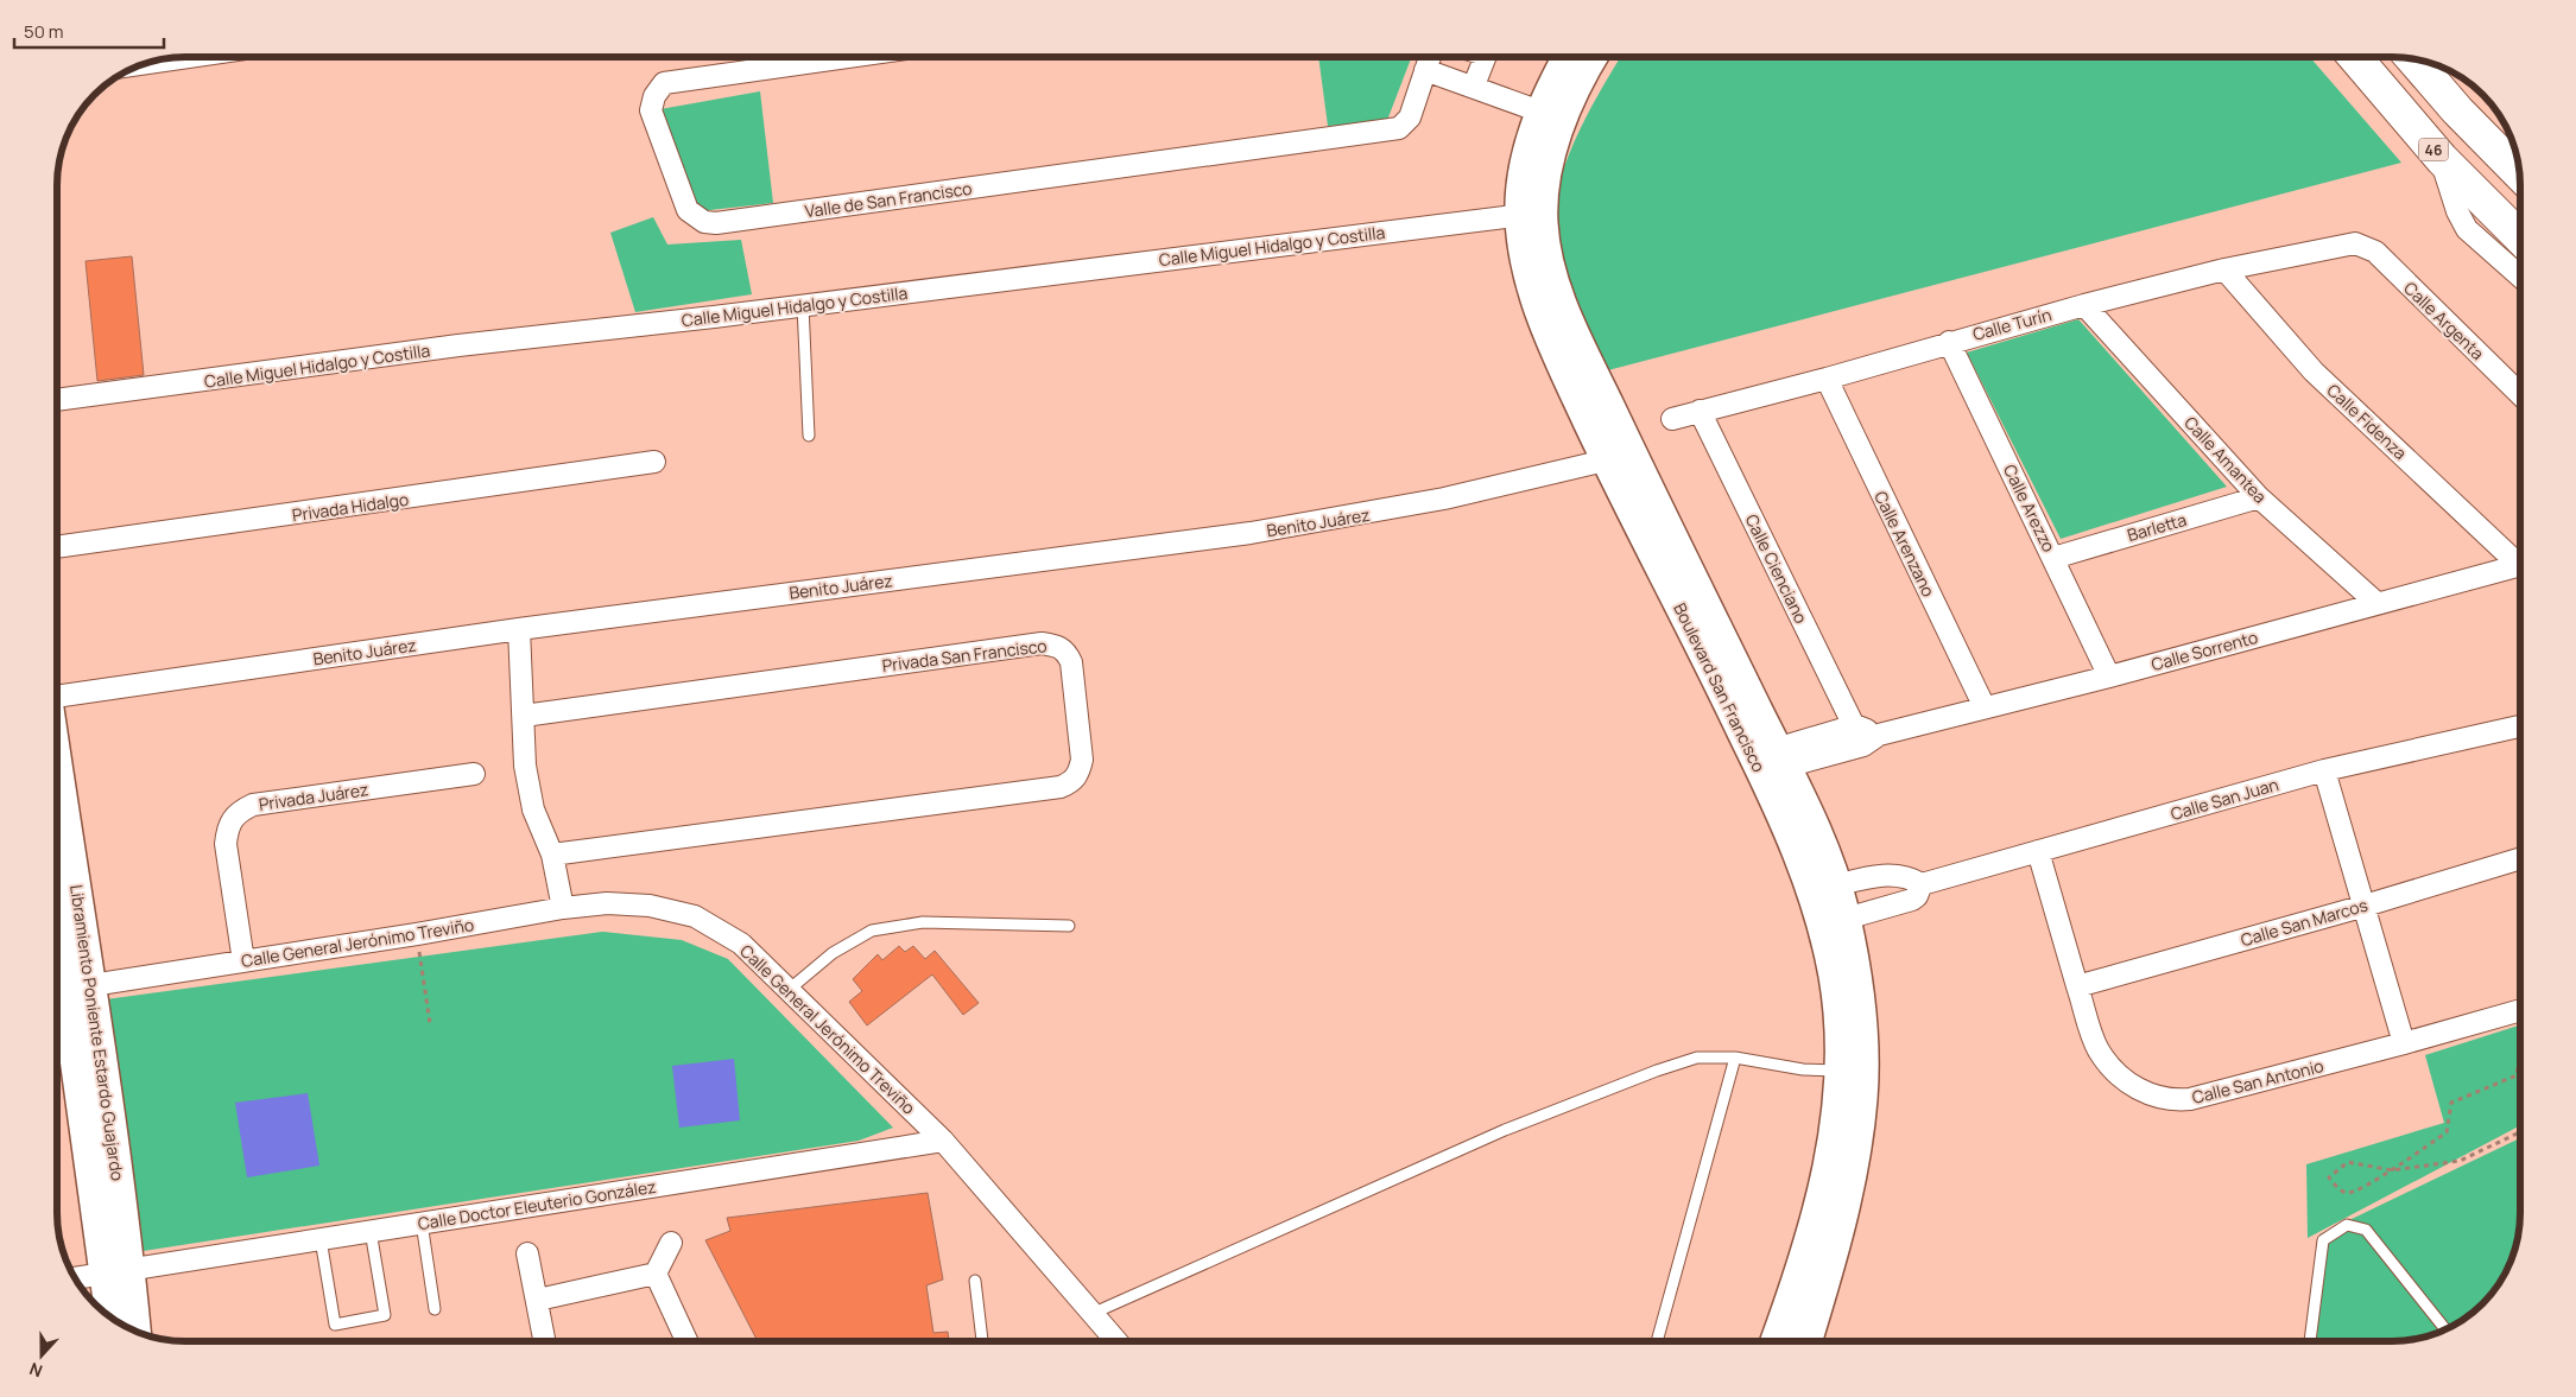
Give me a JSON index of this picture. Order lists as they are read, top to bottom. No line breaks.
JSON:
{"streets":{"main road":["46"],"street":["Valle de San Francisco","Calle Miguel Hidalgo y Costilla","Calle Argenta","Calle Turín","Calle Fidenza","Calle Amantea","Privada Hidalgo","Calle Arezzo","Benito Juárez","Barletta","Calle Arenzano","Calle Cienciano","Calle Sorrento","Privada San Francisco","Boulevard San Francisco","Privada Juárez","Calle San Juan","Calle San Marcos","Calle General Jerónimo Treviño","Libramiento Poniente Estardo Guajardo","Calle San Antonio","Calle Doctor Eleuterio González"]},"crossings":[["Calle Miguel Hidalgo y Costilla","Boulevard San Francisco"],["Calle Argenta","Calle Turín"],["Calle Turín","Calle Fidenza"],["Calle Turín","Calle Amantea"],["Calle Turín","Calle Arezzo"],["Calle Turín","Calle Arenzano"],["Calle Turín","Calle Cienciano"],["Calle Amantea","Barletta"],["Calle Amantea","Calle Sorrento"],["Calle Arezzo","Barletta"],["Calle Arezzo","Calle Sorrento"],["Benito Juárez","Boulevard San Francisco"],["Calle Arenzano","Calle Sorrento"],["Calle Sorrento","Boulevard San Francisco"],["Boulevard San Francisco","Calle San Juan"],["Privada Juárez","Calle General Jerónimo Treviño"],["Calle San Juan","Calle San Antonio"],["Calle San Marcos","Calle San Antonio"],["Calle General Jerónimo Treviño","Libramiento Poniente Estardo Guajardo"],["Calle General Jerónimo Treviño","Calle Doctor Eleuterio González"],["Libramiento Poniente Estardo Guajardo","Calle Doctor Eleuterio González"]],"scale_bar":"50 m","north":"bottom"}
